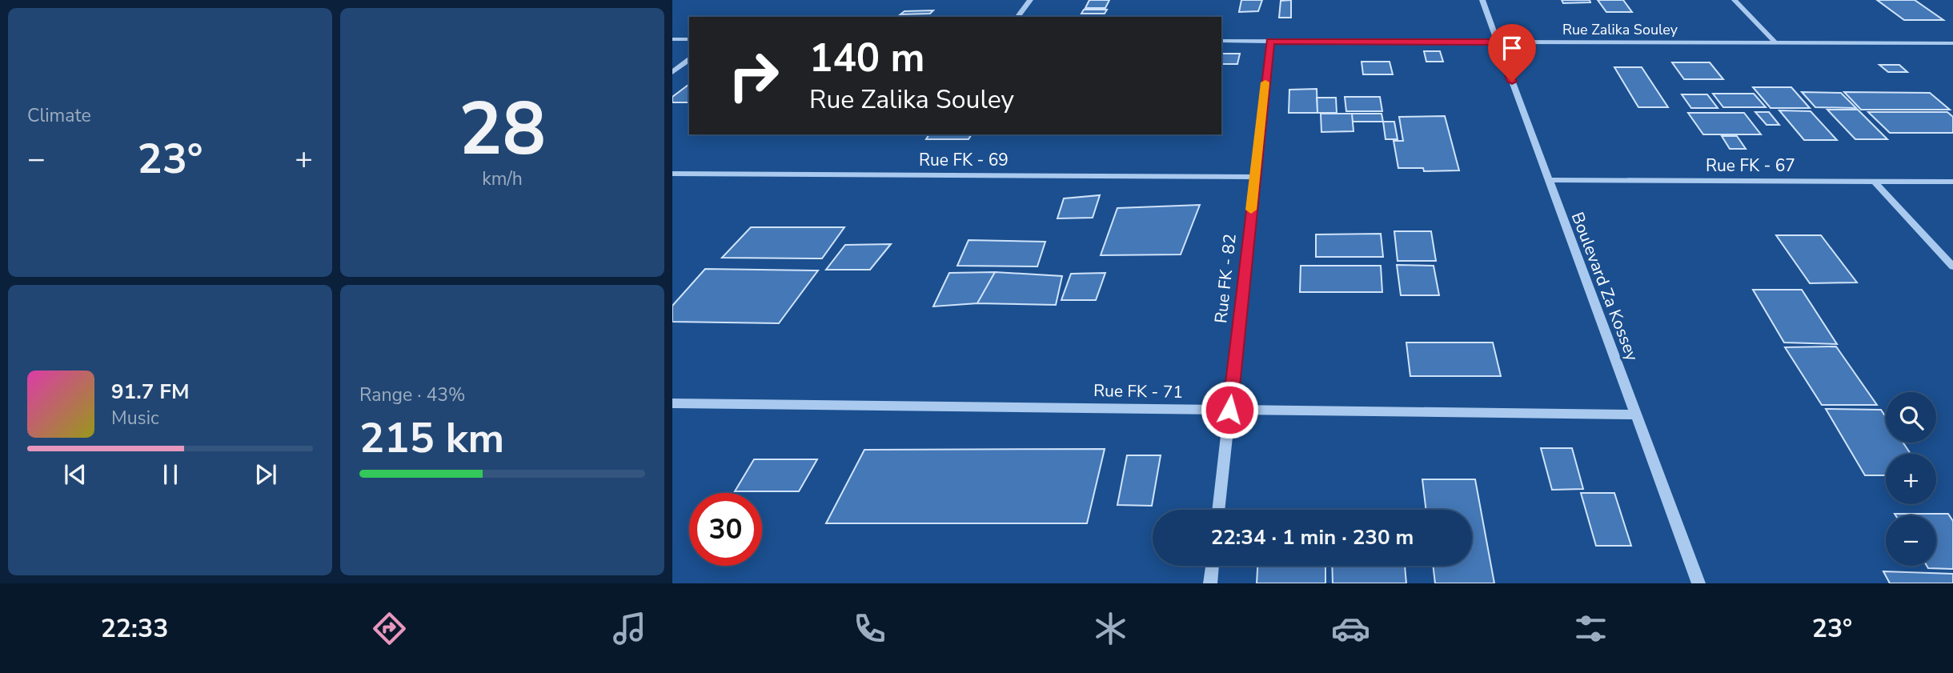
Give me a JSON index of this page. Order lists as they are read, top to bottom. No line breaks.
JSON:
{"streets":{"street":["Rue Zalika Souley","Rue FK - 69","Rue FK - 67","Rue FK - 82","Boulevard Za Kossey","Rue FK - 71"]},"crossings":[["Rue Zalika Souley","Rue FK - 82"],["Rue Zalika Souley","Boulevard Za Kossey"],["Rue FK - 69","Rue FK - 82"],["Rue FK - 67","Boulevard Za Kossey"],["Rue FK - 82","Rue FK - 71"],["Boulevard Za Kossey","Rue FK - 71"]],"page":{"tile":["Climate",["28","km/h"],["Range · 43%","215 km"]],"turn":["140 m","Rue Zalika Souley"],"heat":["−","23°","+"],"song":["91.7 FM","Music"],"map_buttons":["+","−"],"limit":"30","trip":"22:34 · 1 min · 230 m","tabs":["22:33","23°"]}}
